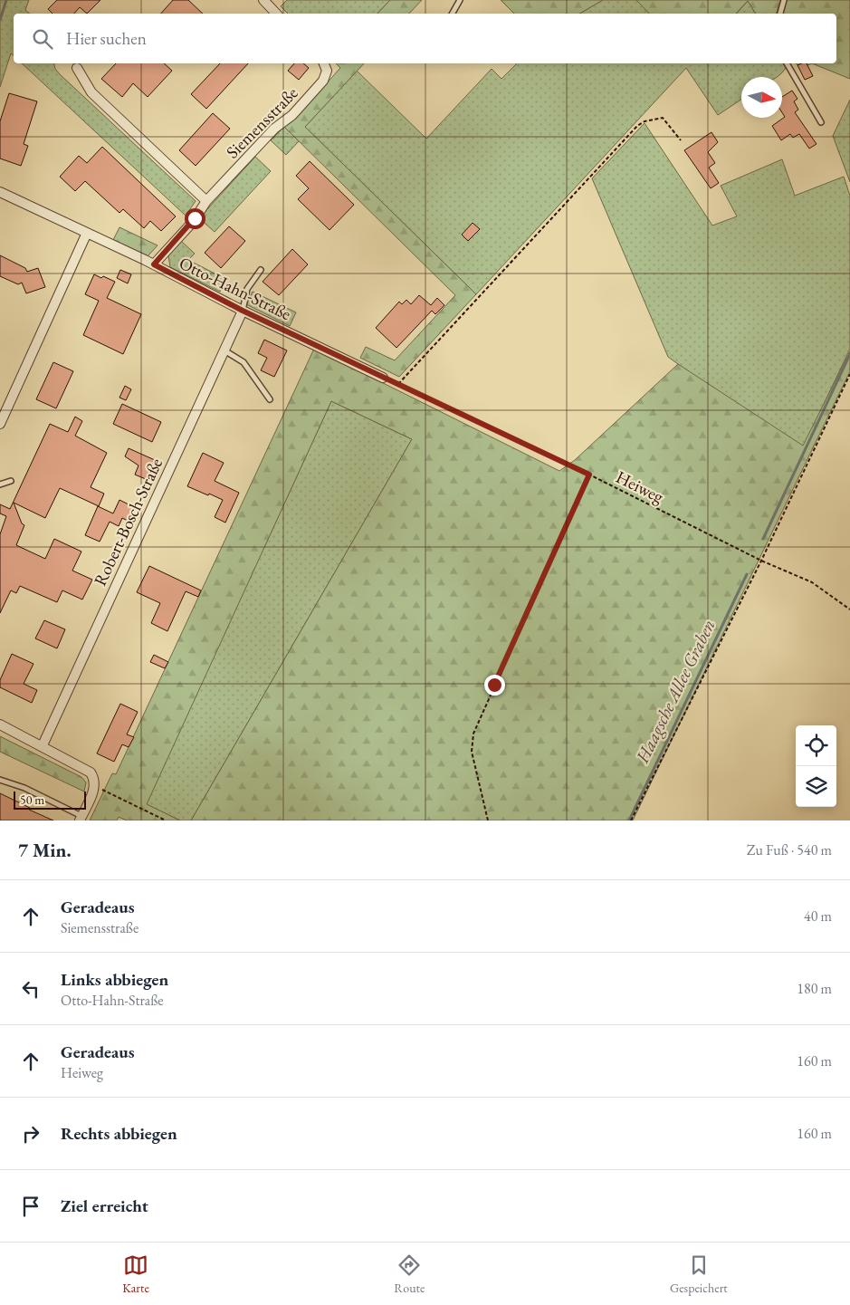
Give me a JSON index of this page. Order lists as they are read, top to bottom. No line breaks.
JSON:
{"streets":{"street":["Siemensstraße","Otto-Hahn-Straße","Robert-Bosch-Straße"],"path":["Heiweg"]},"crossings":[["Siemensstraße","Otto-Hahn-Straße"],["Otto-Hahn-Straße","Heiweg"],["Otto-Hahn-Straße","Robert-Bosch-Straße"]],"water":["Haagsche Allee Graben"],"scale_bar":"50 m","north":"right","page":{"search":"Hier suchen","scale":"50 m","heading":["7 Min.","Zu Fuß · 540 m"],"list":[["Geradeaus","Siemensstraße","40 m"],["Links abbiegen","Otto-Hahn-Straße","180 m"],["Geradeaus","Heiweg","160 m"],["Rechts abbiegen","160 m"],"Ziel erreicht"],"nav":["Karte","Route","Gespeichert"]}}
